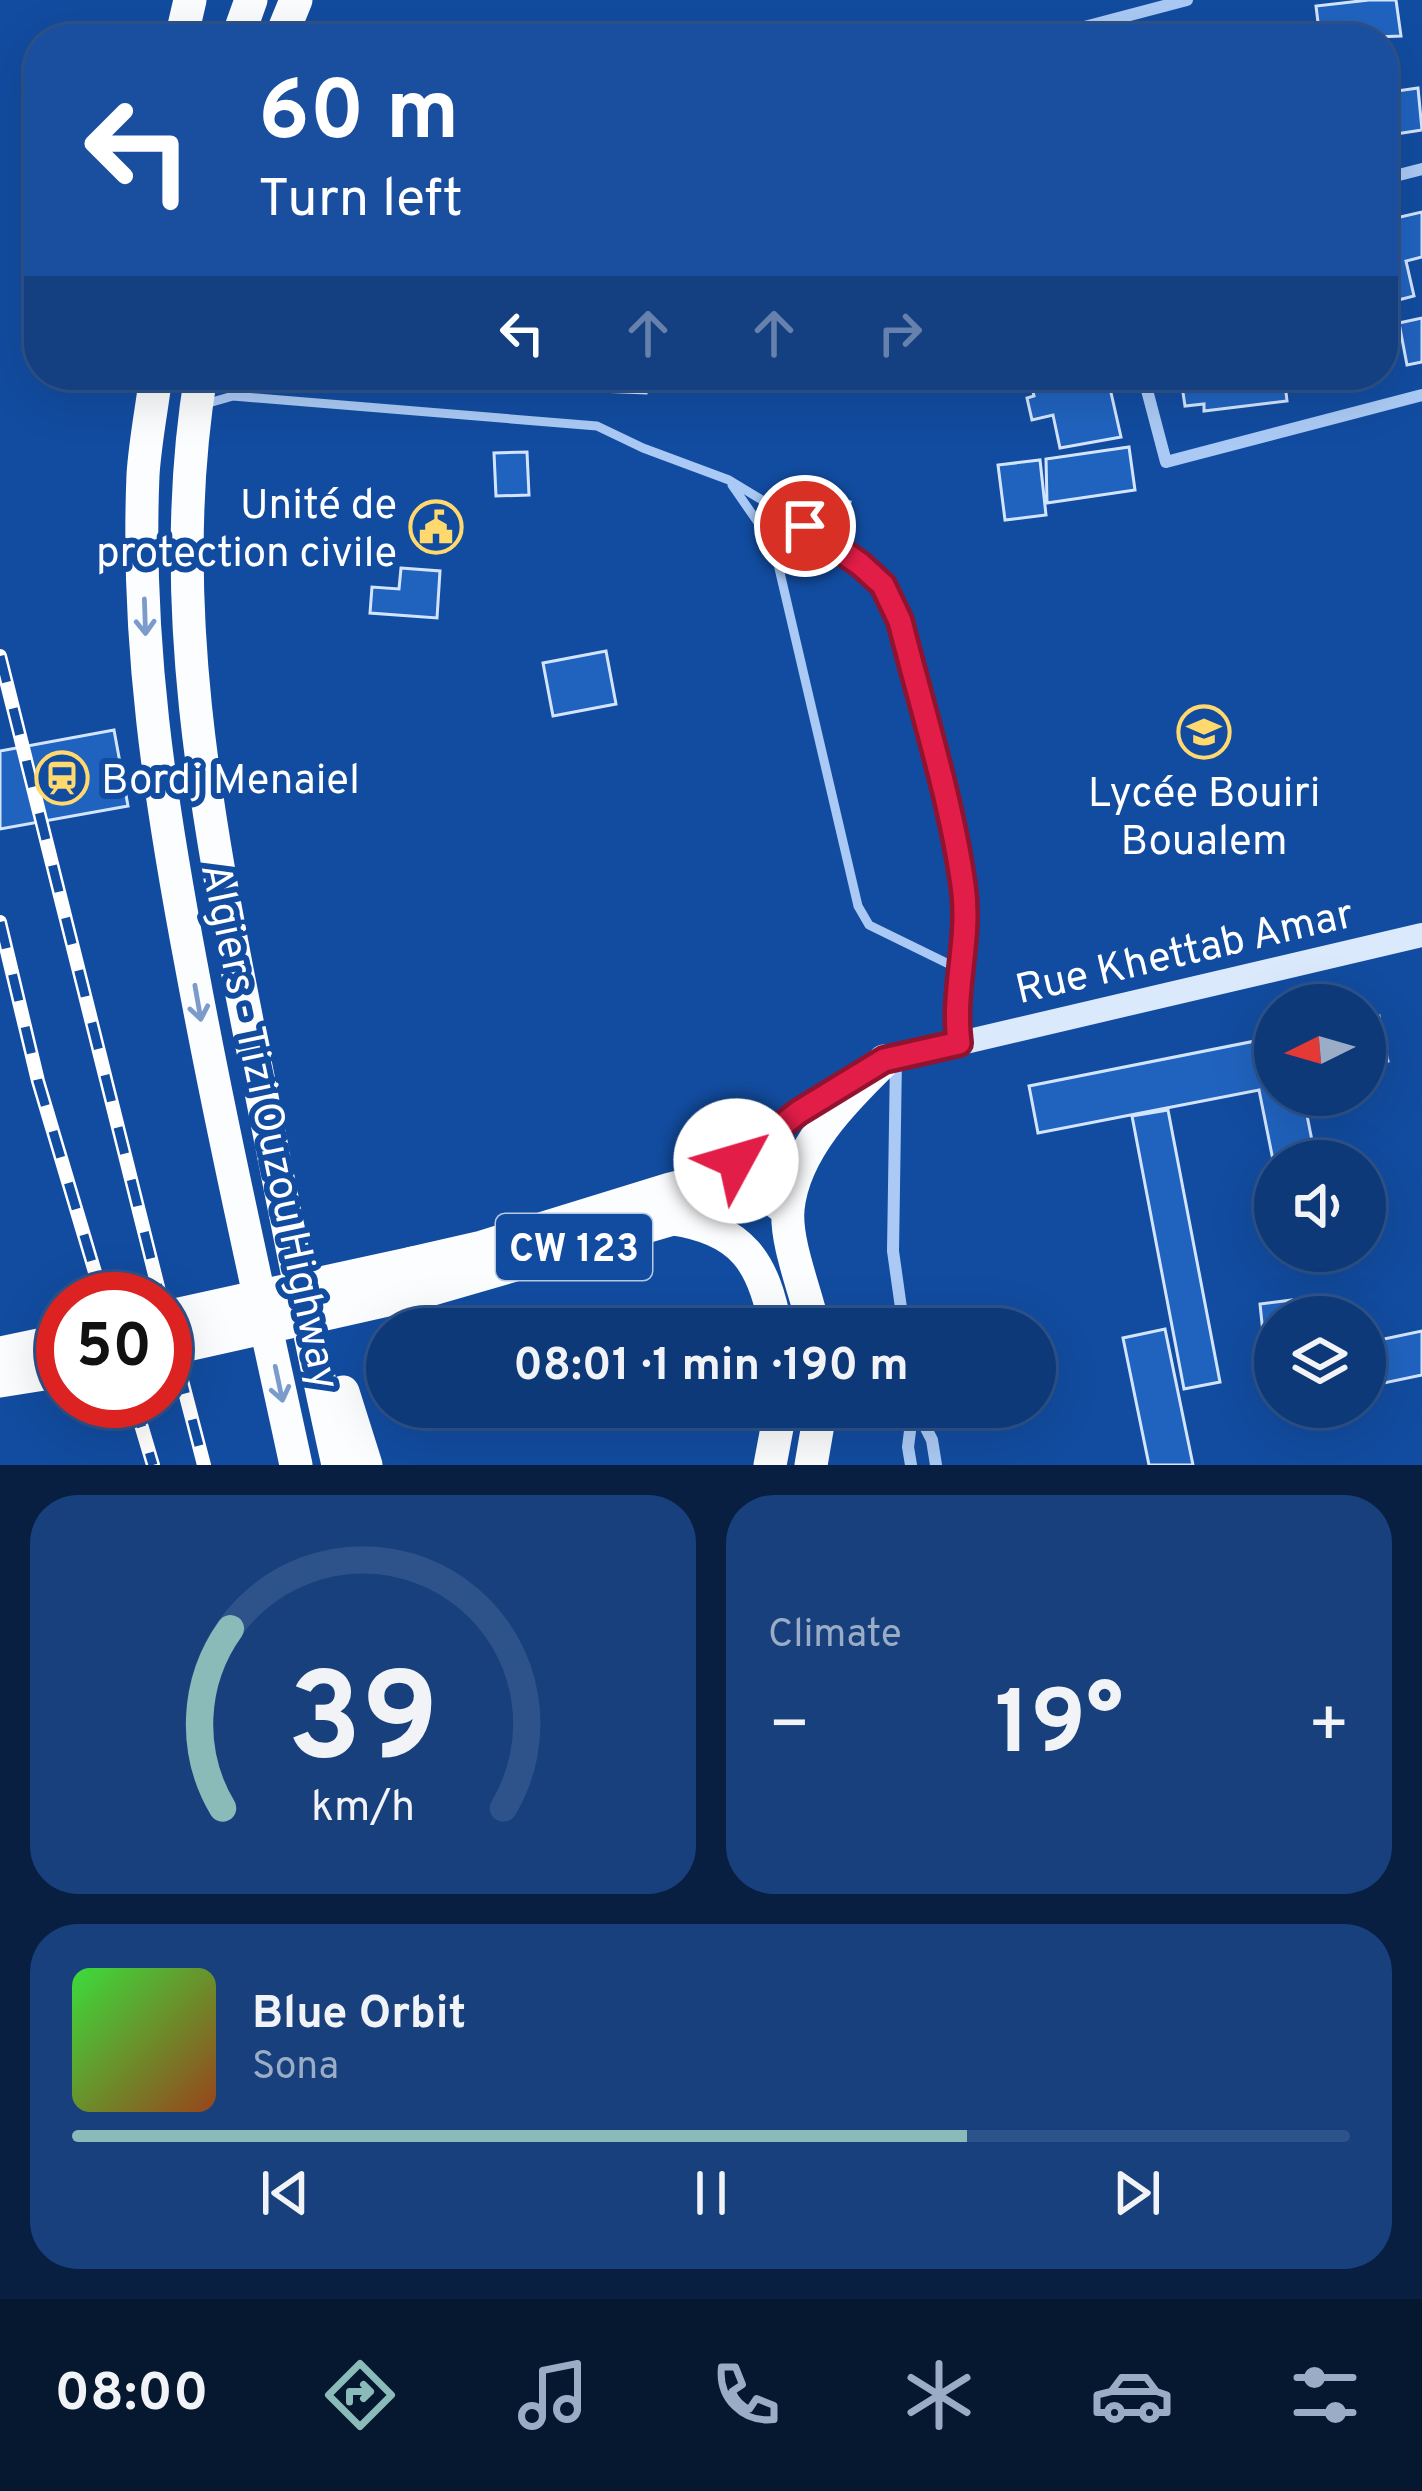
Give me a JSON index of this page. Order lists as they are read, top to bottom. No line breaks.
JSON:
{"streets":{"highway":["Algiers - Tizi Ouzou Highway","CW 123"],"main road":["Rue Khettab Amar"]},"crossings":[["Rue Khettab Amar","CW 123"],["Algiers - Tizi Ouzou Highway","CW 123"]],"places":{"public building":["Unité de protection civile"],"school or university":["Lycée Bouiri Boualem"],"station":["Bordj Menaiel"]},"north":"left","page":{"turn":["60 m","Turn left"],"limit":"50","trip":"08:01 · 1 min · 190 m","tile":"Climate","heat":["−","19°","+"],"song":["Blue Orbit","Sona"],"tabs":"08:00","gauge":["39","km/h"]}}
